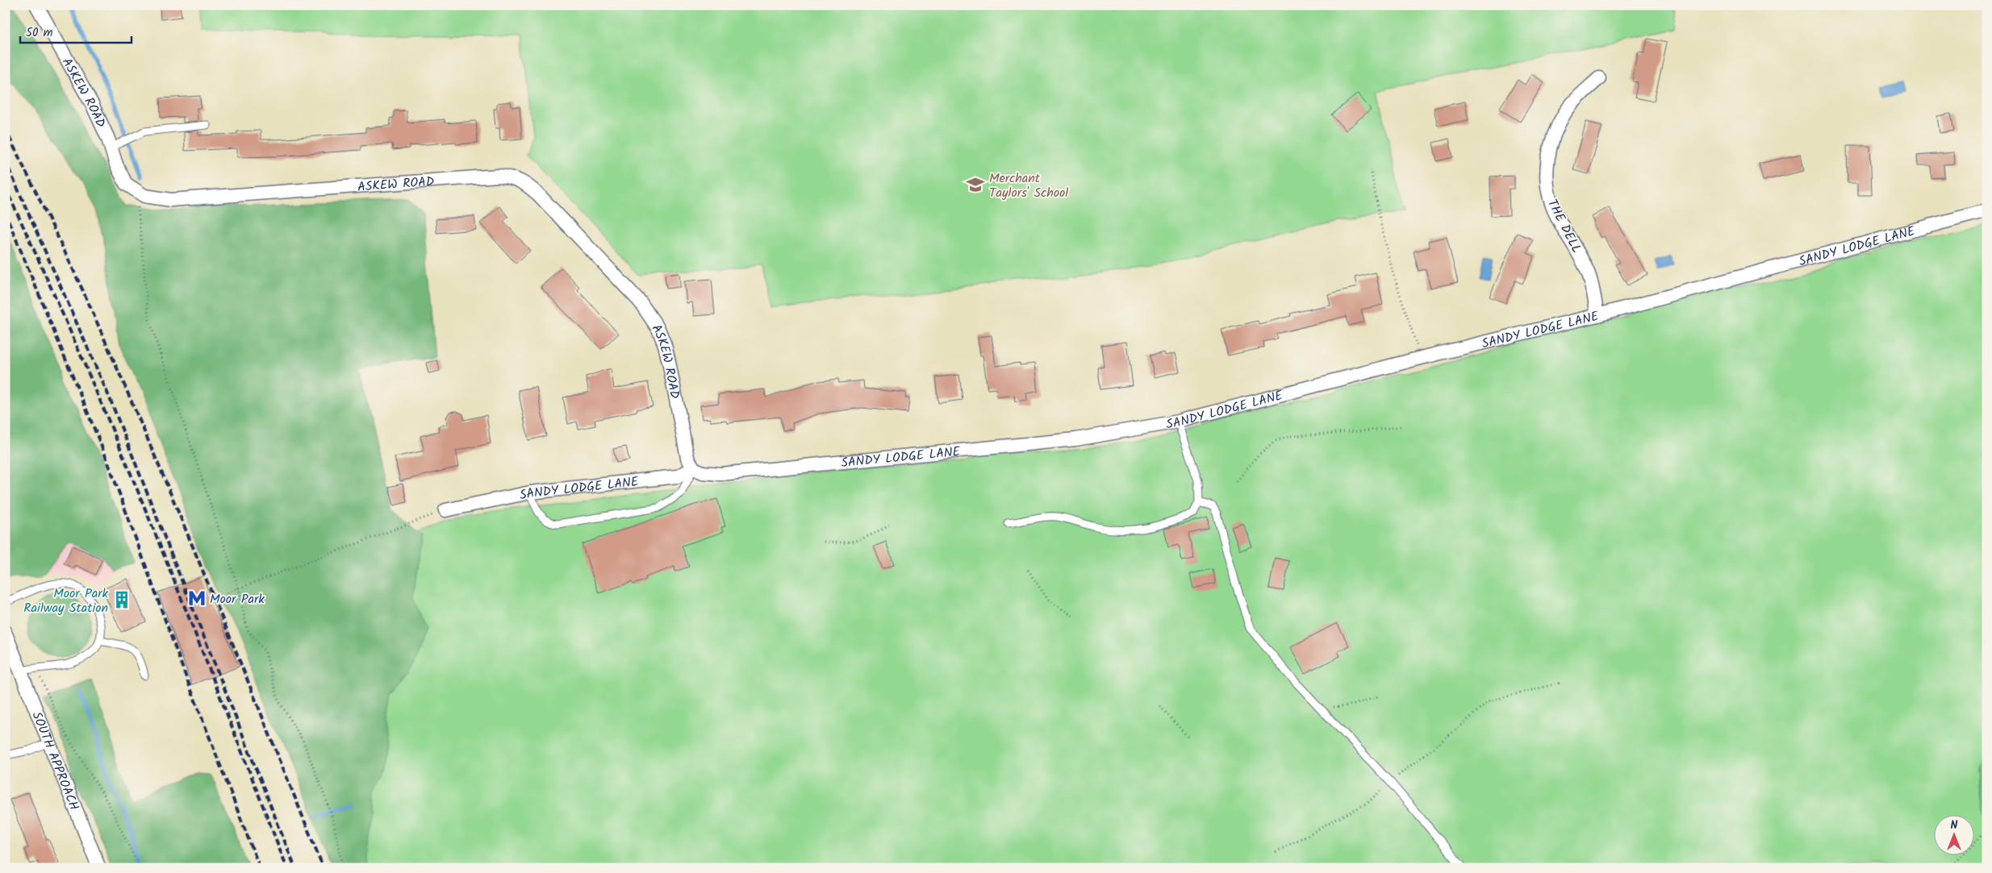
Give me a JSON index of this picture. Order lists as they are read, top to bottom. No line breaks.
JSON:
{"streets":{"street":["ASKEW ROAD","THE DELL","SANDY LODGE LANE","SOUTH APPROACH"]},"crossings":[["ASKEW ROAD","SANDY LODGE LANE"],["THE DELL","SANDY LODGE LANE"]],"places":{"school or university":["Merchant Taylors' School"],"metro station":["Moor Park"],"building":["Moor Park Railway Station"]},"scale_bar":"50 m","north":"top"}
